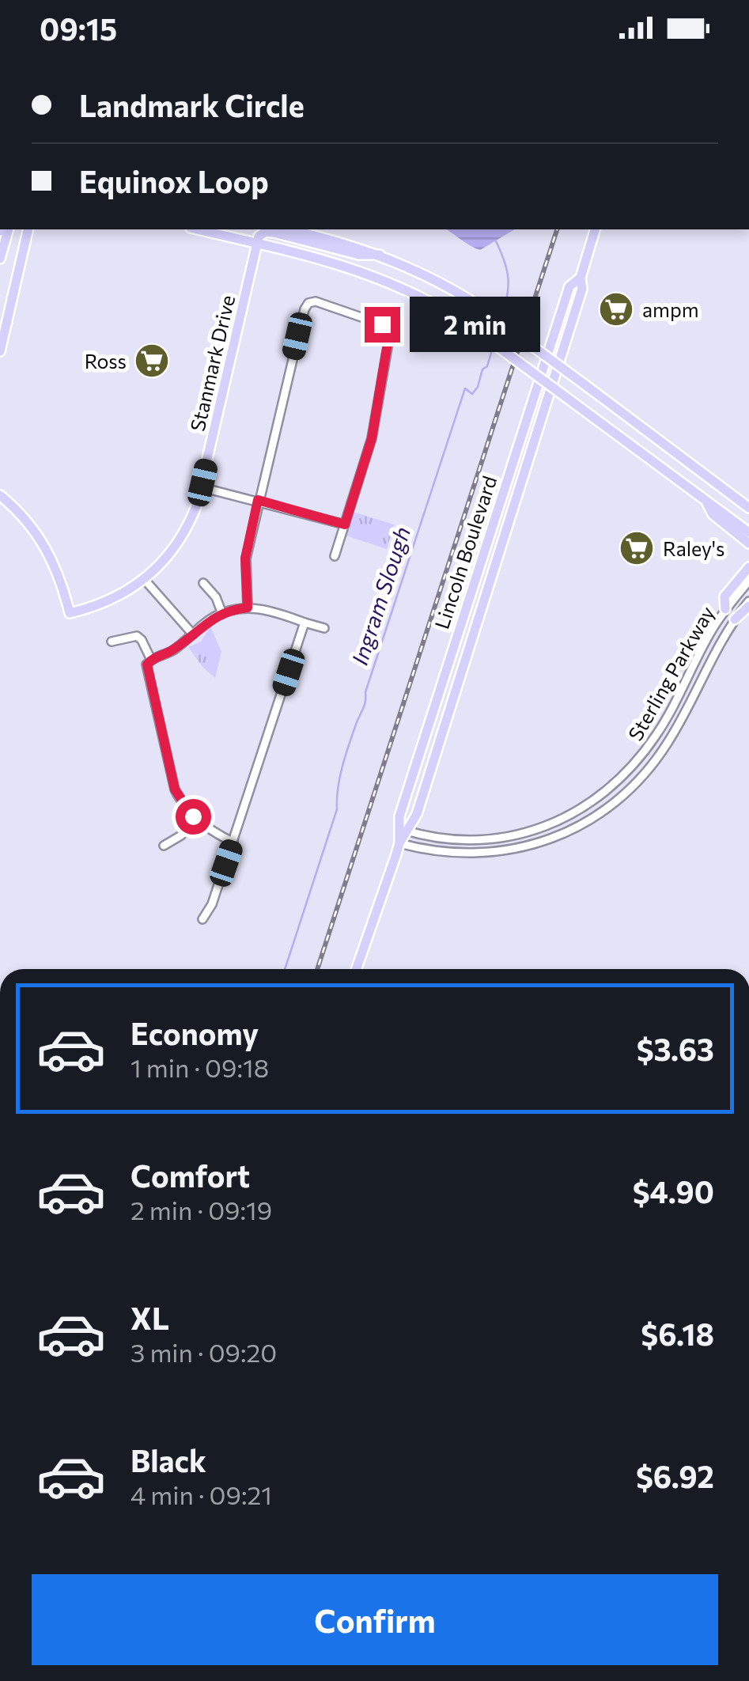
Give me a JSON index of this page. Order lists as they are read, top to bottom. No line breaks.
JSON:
{"streets":{"main road":["Stanmark Drive","Lincoln Boulevard"],"street":["Sterling Parkway"]},"crossings":[["Lincoln Boulevard","Sterling Parkway"]],"water":["Ingram Slough"],"places":{"supermarket":["ampm","Ross","Raley's"]},"page":{"status":"09:15","banner":["Landmark Circle","Equinox Loop"],"bubble":"2 min","list":[{"name":"Economy","note":"1 min · 09:18","value":"$3.63"},{"name":"Comfort","note":"2 min · 09:19","value":"$4.90"},{"name":"XL","note":"3 min · 09:20","value":"$6.18"},{"name":"Black","note":"4 min · 09:21","value":"$6.92"}],"buttons":"Confirm"}}
